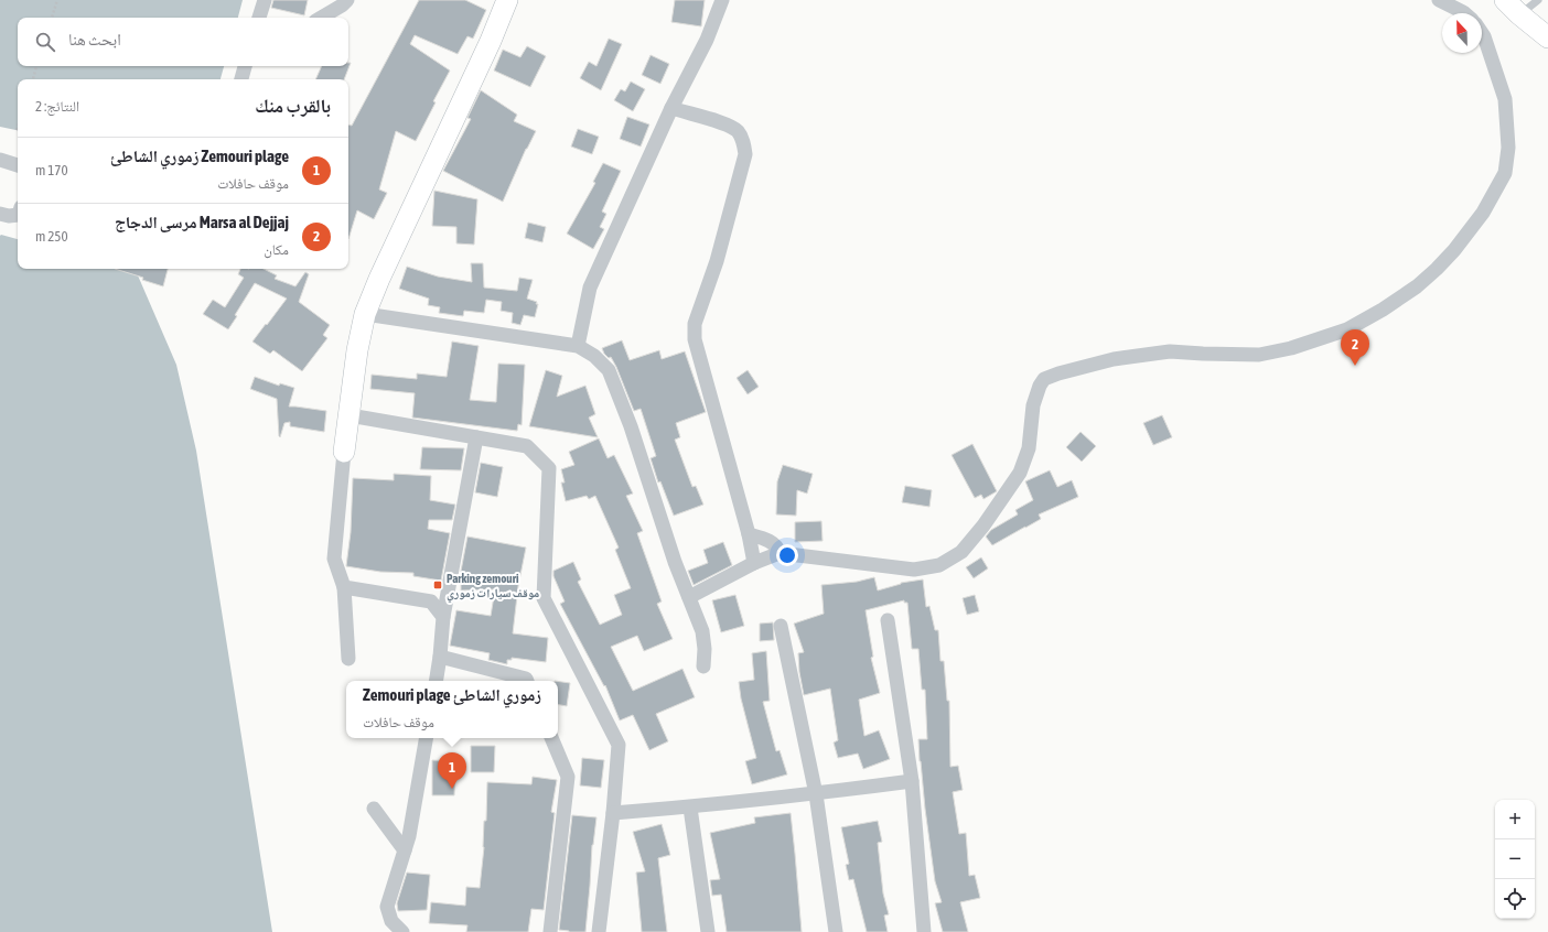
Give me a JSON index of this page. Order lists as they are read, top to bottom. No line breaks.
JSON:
{"places":{"transit":["Parking zemouri موقف سيارات زموري"]},"north":"top","page":{"search":"ابحث هنا","heading":["بالقرب منك","النتائج: 2"],"list":[{"mark":"1","name":"Zemouri plage زموري الشاطئ","note":"موقف حافلات","value":"170 m"},{"mark":"2","name":"Marsa al Dejjaj مرسى الدجاج","note":"مكان","value":"250 m"}],"pins":["2","1"],"popup":["Zemouri plage زموري الشاطئ","موقف حافلات"],"map_buttons":["+","−"]}}
